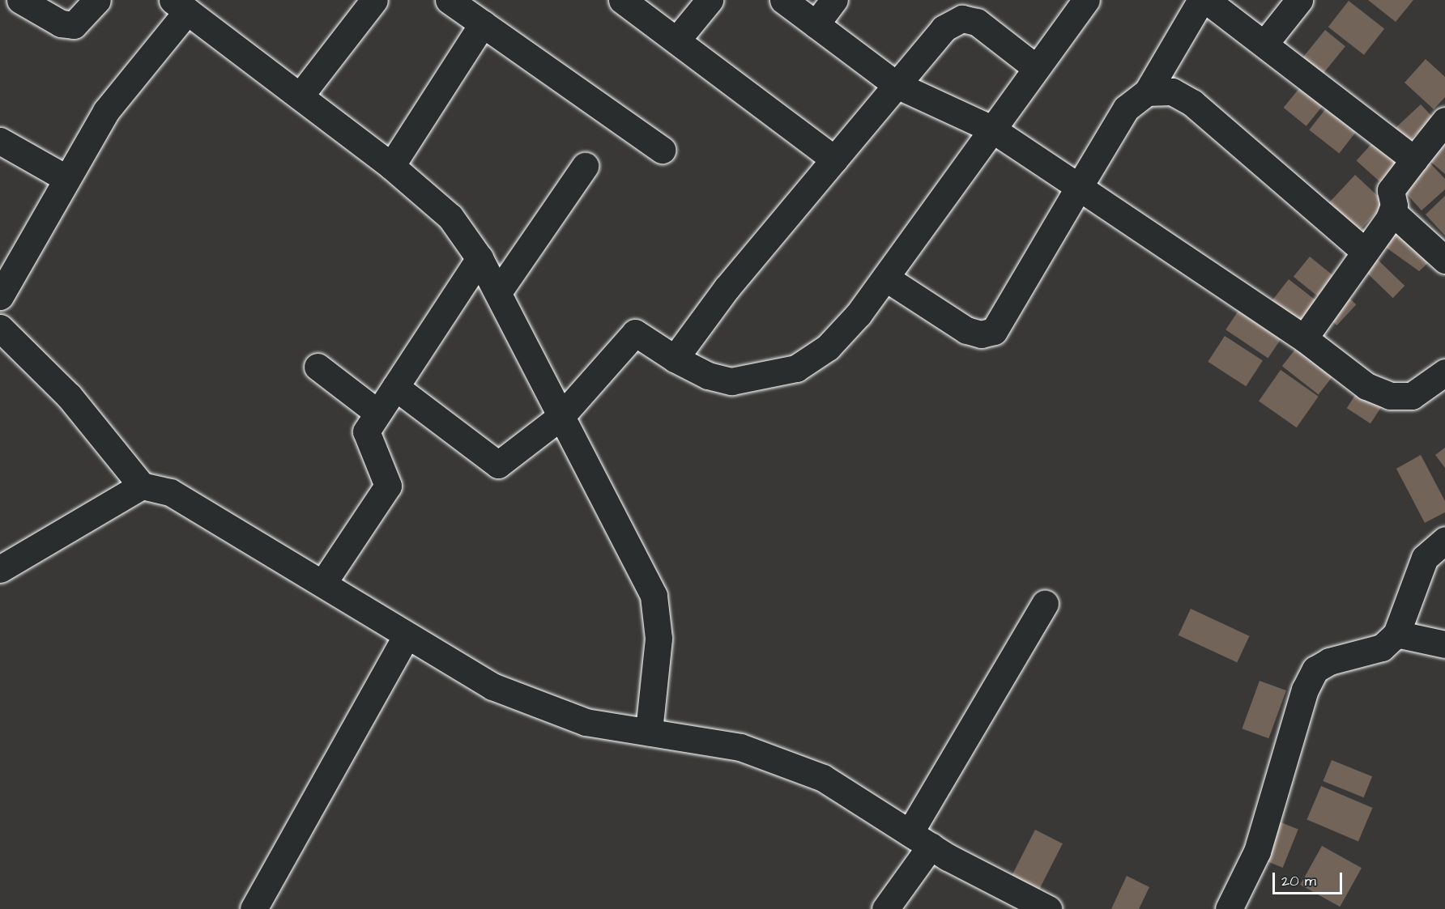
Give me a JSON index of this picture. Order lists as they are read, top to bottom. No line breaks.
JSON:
{"scale_bar":"20 m"}
